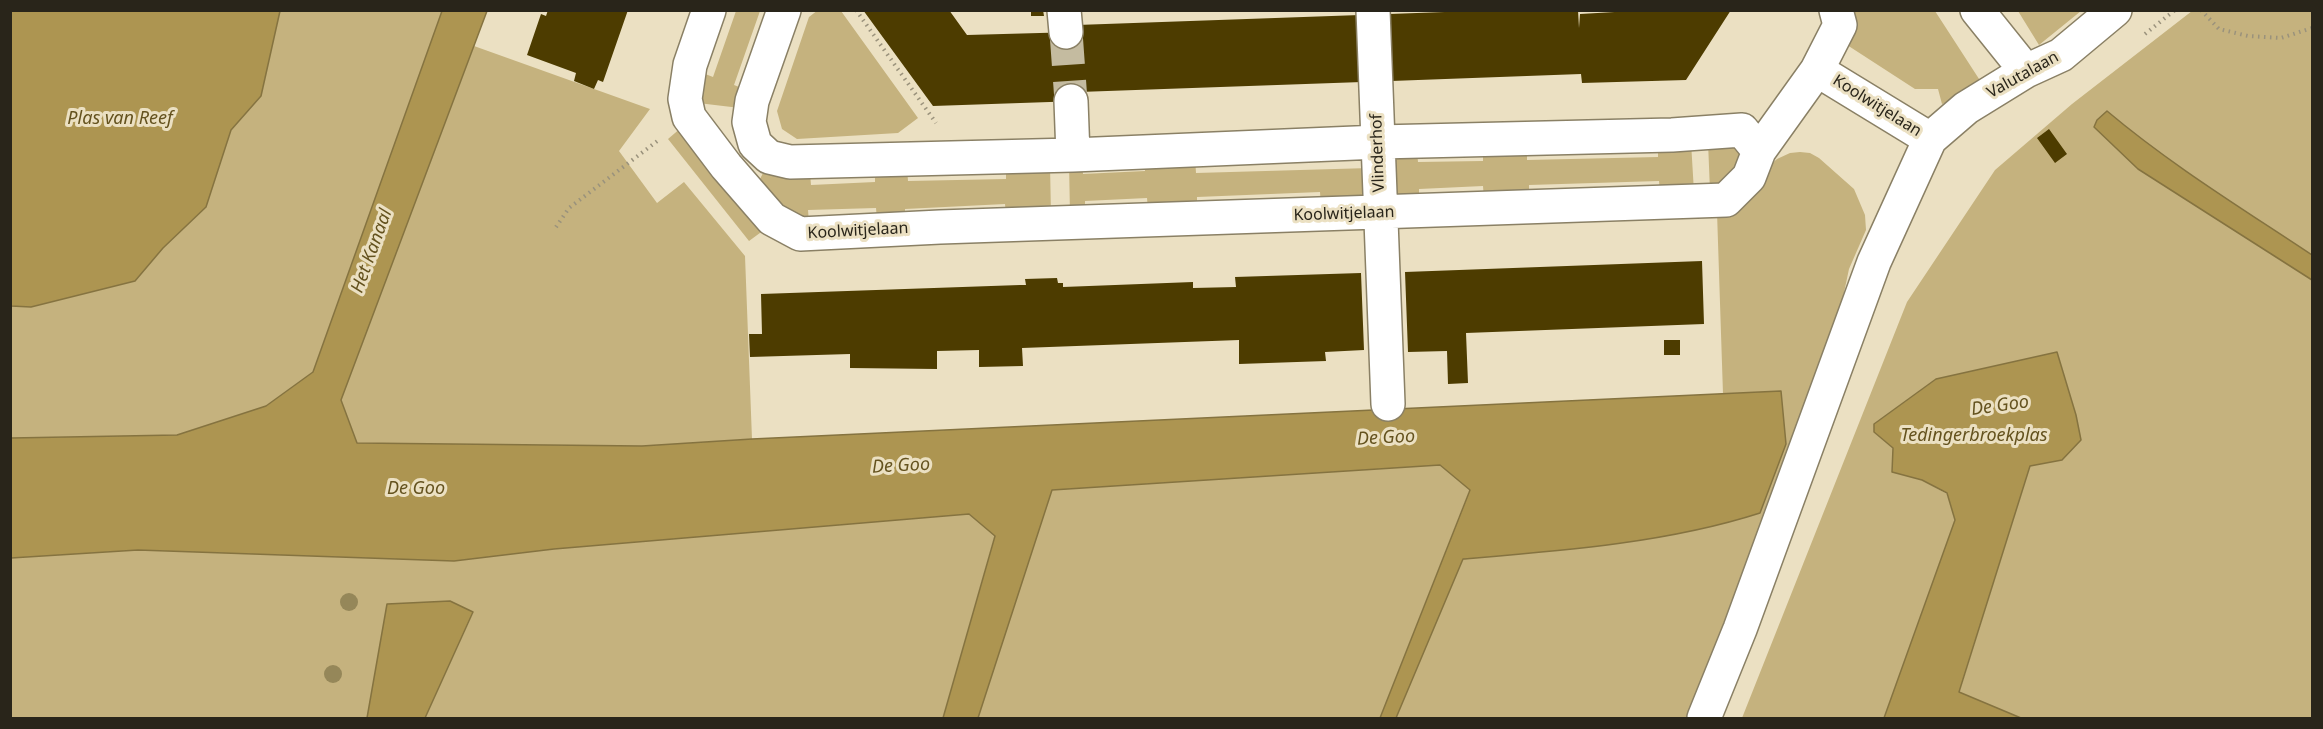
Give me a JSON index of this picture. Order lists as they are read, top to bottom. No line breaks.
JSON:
{"streets":{"street":["Valutalaan","Koolwitjelaan","Vlinderhof"]},"crossings":[["Valutalaan","Koolwitjelaan"],["Koolwitjelaan","Vlinderhof"]],"water":["Plas van Reef","Het Kanaal","De Goo","Tedingerbroekplas"]}
